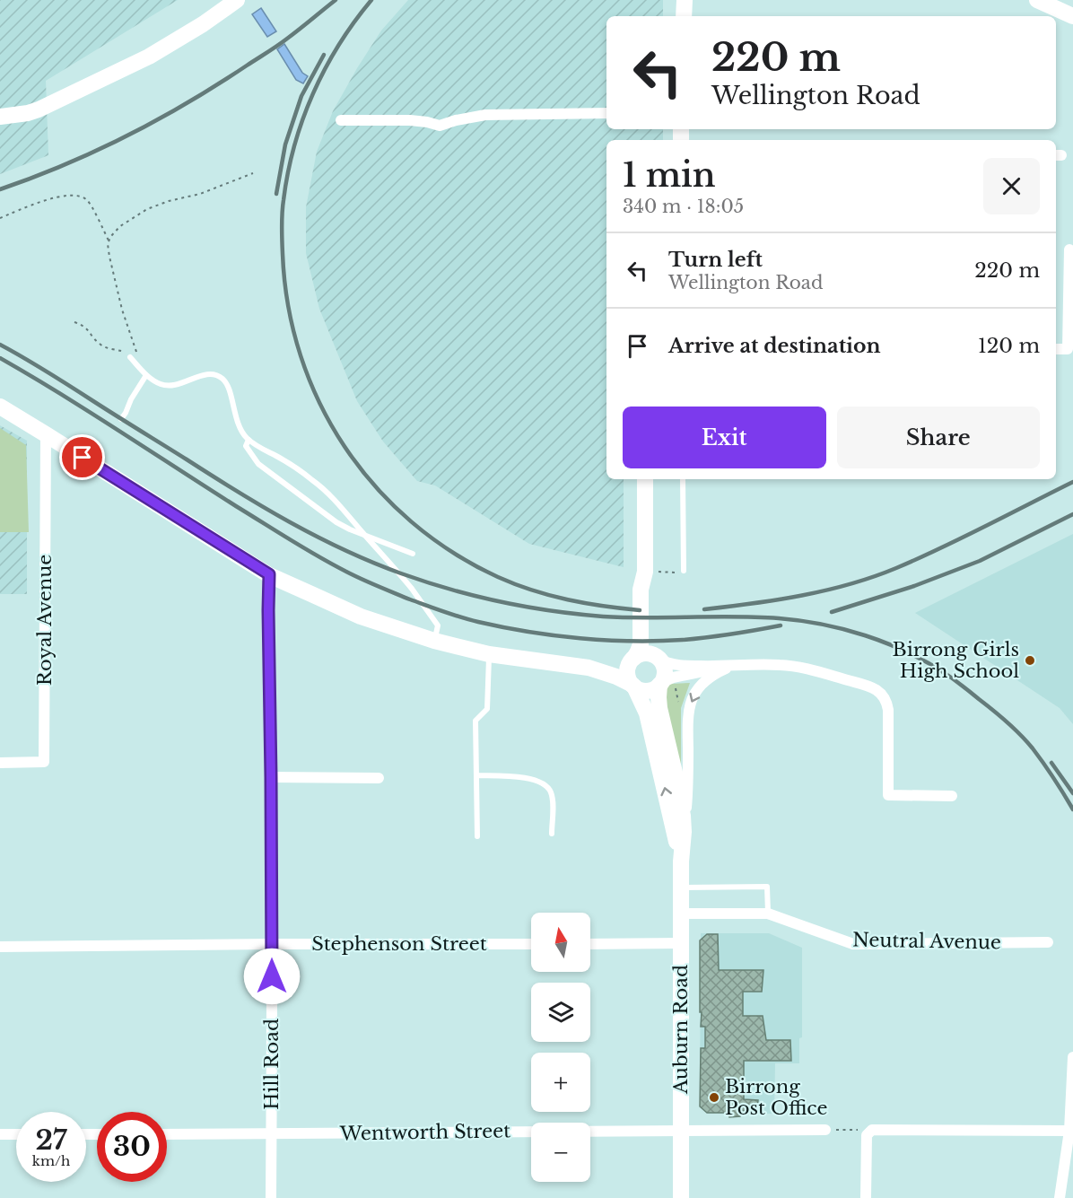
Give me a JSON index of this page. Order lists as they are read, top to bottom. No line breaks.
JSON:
{"streets":{"main road":["Auburn Road"],"street":["Royal Avenue","Neutral Avenue","Stephenson Street","Hill Road","Wentworth Street"]},"crossings":[["Neutral Avenue","Auburn Road"],["Stephenson Street","Hill Road"],["Auburn Road","Wentworth Street"],["Hill Road","Wentworth Street"]],"places":["Birrong Girls High School","Birrong Post Office"],"north":"top","page":{"turn":["220 m","Wellington Road"],"heading":["1 min","340 m · 18:05"],"list":[{"name":"Turn left","note":"Wellington Road","value":"220 m"},{"name":"Arrive at destination","value":"120 m"}],"buttons":["Exit","Share"],"map_buttons":["+","−"],"speed":"27 km/h","limit":"30"}}
